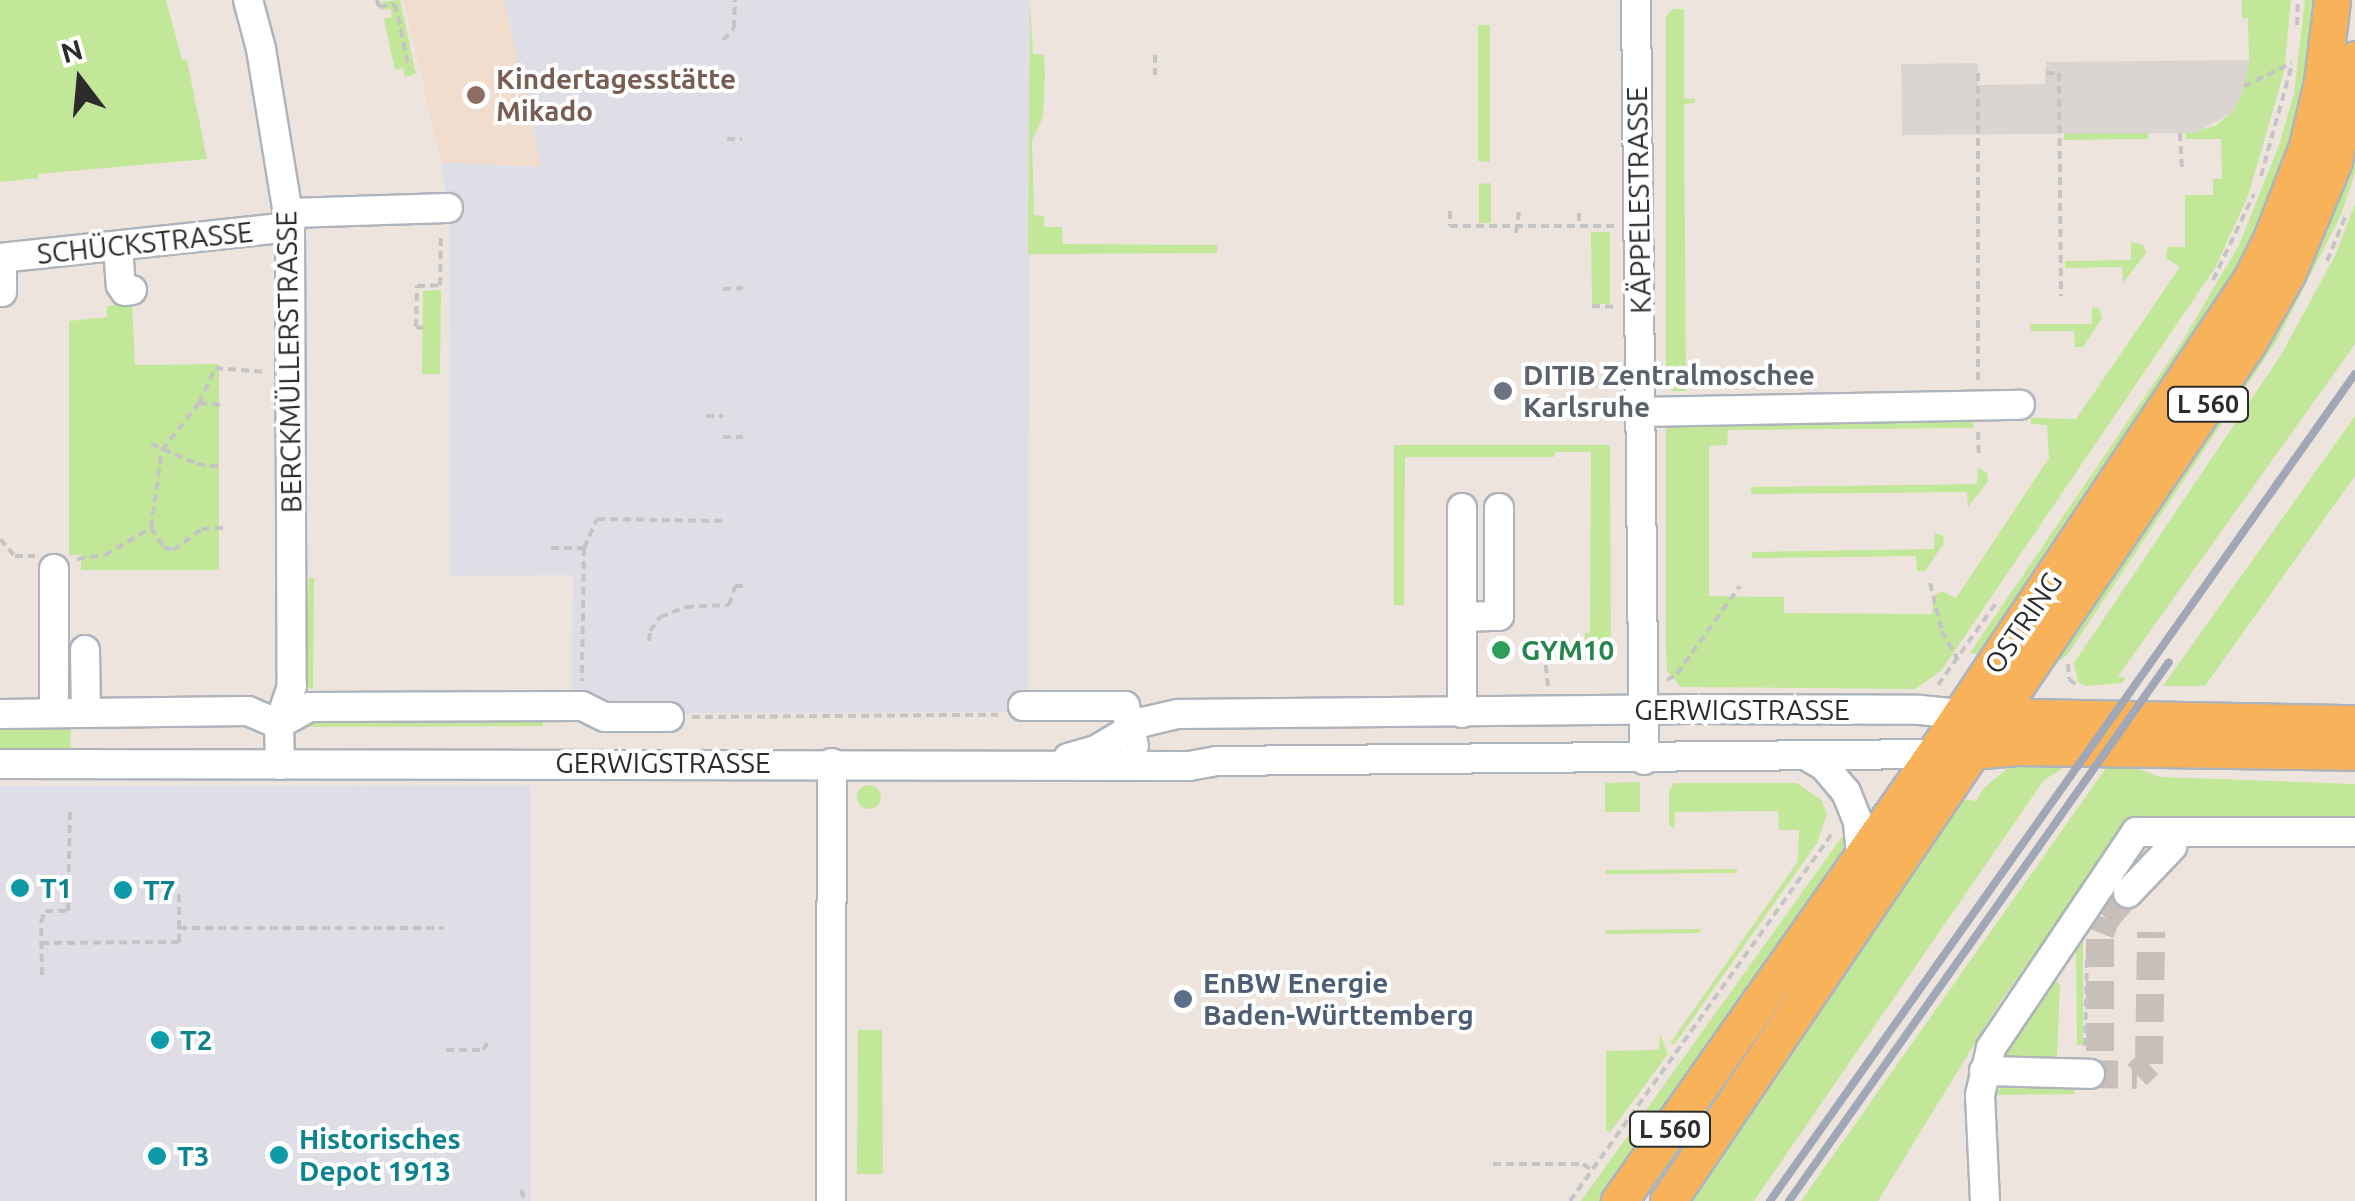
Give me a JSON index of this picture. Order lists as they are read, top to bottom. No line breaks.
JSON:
{"streets":{"main road":["L 560","OSTRING","GERWIGSTRASSE"],"street":["KÄPPELESTRASSE","SCHÜCKSTRASSE","BERCKMÜLLERSTRASSE"]},"crossings":[["KÄPPELESTRASSE","GERWIGSTRASSE"],["SCHÜCKSTRASSE","BERCKMÜLLERSTRASSE"],["BERCKMÜLLERSTRASSE","GERWIGSTRASSE"],["OSTRING","GERWIGSTRASSE"]],"places":["Kindertagesstätte Mikado","DITIB Zentralmoschee Karlsruhe","GYM10","T1","T7","EnBW Energie Baden-Württemberg","T2","Historisches Depot 1913","T3"],"north":"top"}
